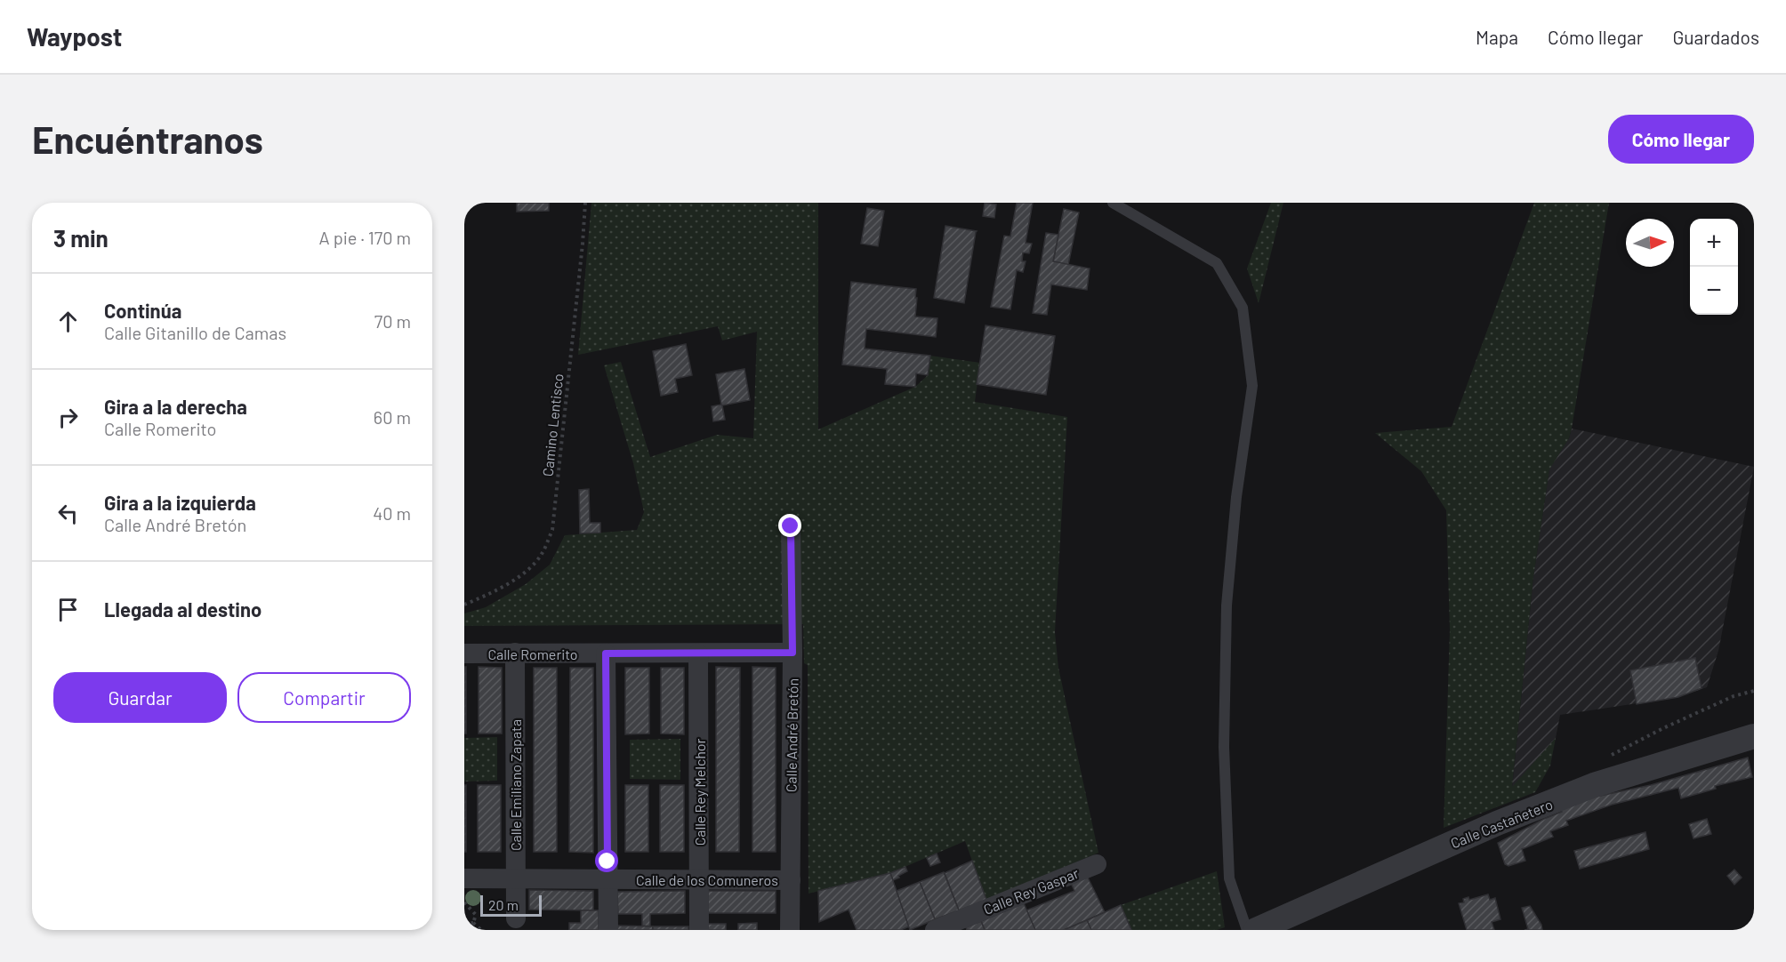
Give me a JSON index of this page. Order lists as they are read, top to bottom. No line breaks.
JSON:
{"streets":{"street":["Calle Romerito","Calle André Bretón","Calle Emiliano Zapata","Calle Rey Melchor","Calle Castañetero","Calle de los Comuneros","Calle Rey Gaspar"],"path":["Camino Lentisco"]},"crossings":[["Calle Romerito","Calle André Bretón"],["Calle Romerito","Calle Emiliano Zapata"],["Calle Romerito","Calle Rey Melchor"],["Calle André Bretón","Calle de los Comuneros"],["Calle Emiliano Zapata","Calle de los Comuneros"],["Calle Rey Melchor","Calle de los Comuneros"]],"scale_bar":"20 m","north":"right","page":{"header":"Waypost","nav":["Mapa","Cómo llegar","Guardados"],"buttons":["Cómo llegar",["Guardar","Compartir"]],"title":"Encuéntranos","heading":["3 min","A pie · 170 m"],"map_buttons":["+","−"],"list":[["Continúa","Calle Gitanillo de Camas","70 m"],["Gira a la derecha","Calle Romerito","60 m"],["Gira a la izquierda","Calle André Bretón","40 m"],"Llegada al destino"],"scale":"20 m"}}
